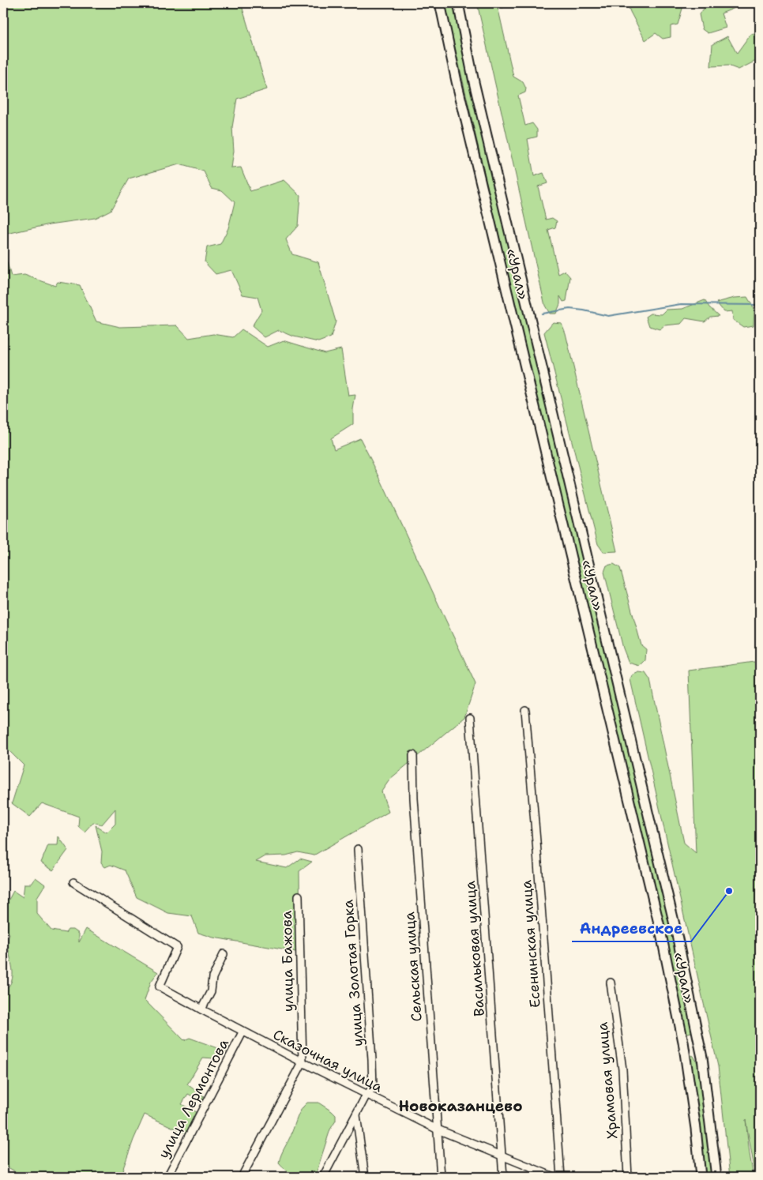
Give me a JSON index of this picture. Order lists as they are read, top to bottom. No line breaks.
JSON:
{"streets":{"main road":["«Урал»"],"street":["Есенинская улица","Васильковая улица","улица Бажова","Сельская улица","улица Золотая Горка","Сказочная улица","Храмовая улица","улица Лермонтова"]},"crossings":[["Васильковая улица","Сказочная улица"],["улица Бажова","Сказочная улица"],["Сельская улица","Сказочная улица"],["улица Золотая Горка","Сказочная улица"],["Сказочная улица","улица Лермонтова"]],"districts":["Новоказанцево"],"places":["Андреевское"]}
